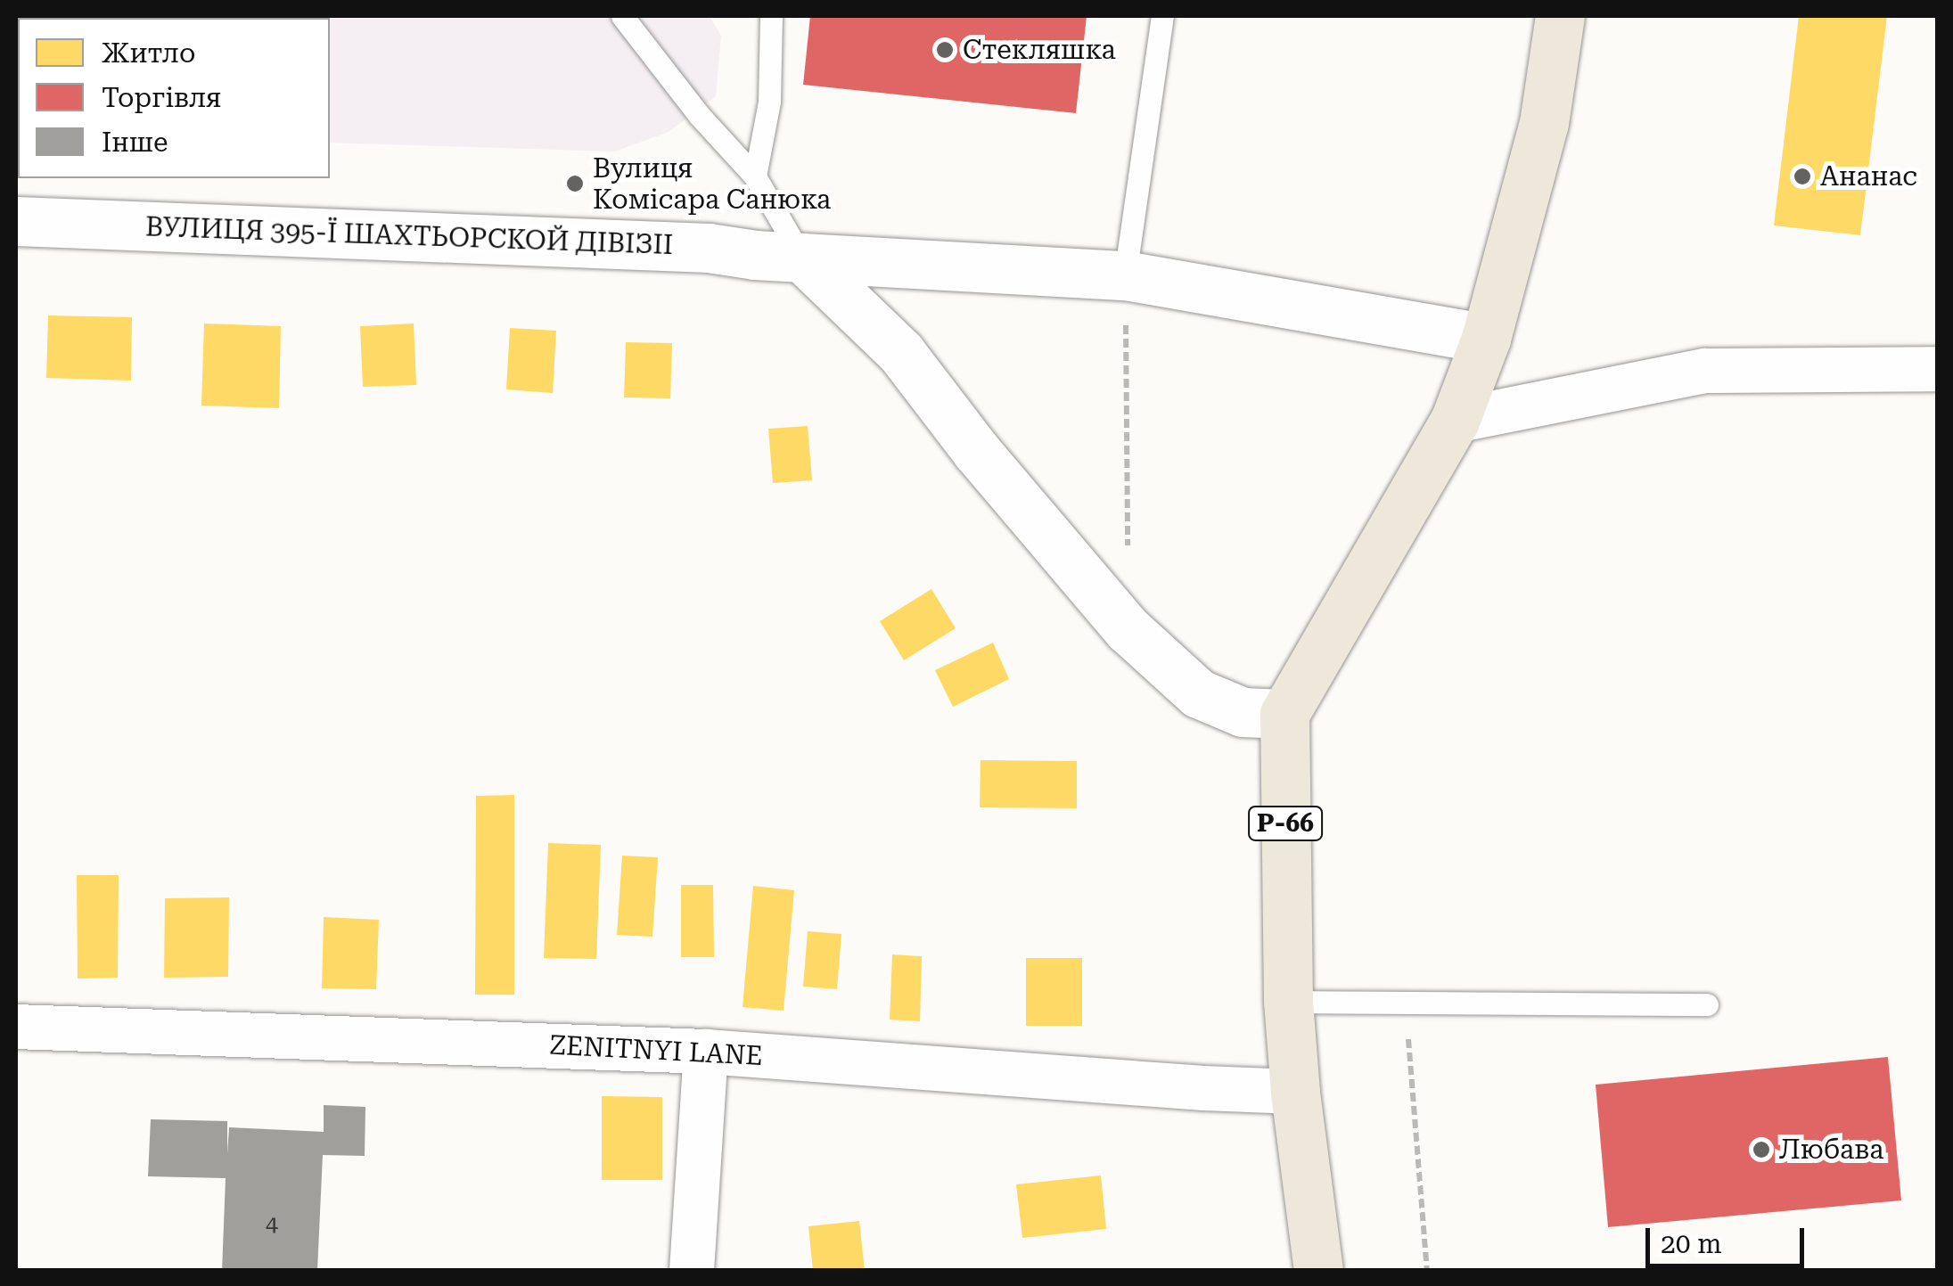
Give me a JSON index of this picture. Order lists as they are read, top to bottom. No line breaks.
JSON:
{"streets":{"main road":["Р-66"],"street":["ВУЛИЦЯ 395-Ї ШАХТЬОРСКОЙ ДІВІЗІІ","ZENITNYI LANE"]},"crossings":[["Р-66","ZENITNYI LANE"]],"places":["Стекляшка","Ананас","Вулиця Комісара Санюка","Любава"],"house_numbers":["4"],"legend":["Житло","Торгівля","Інше"],"scale_bar":"20 m"}
